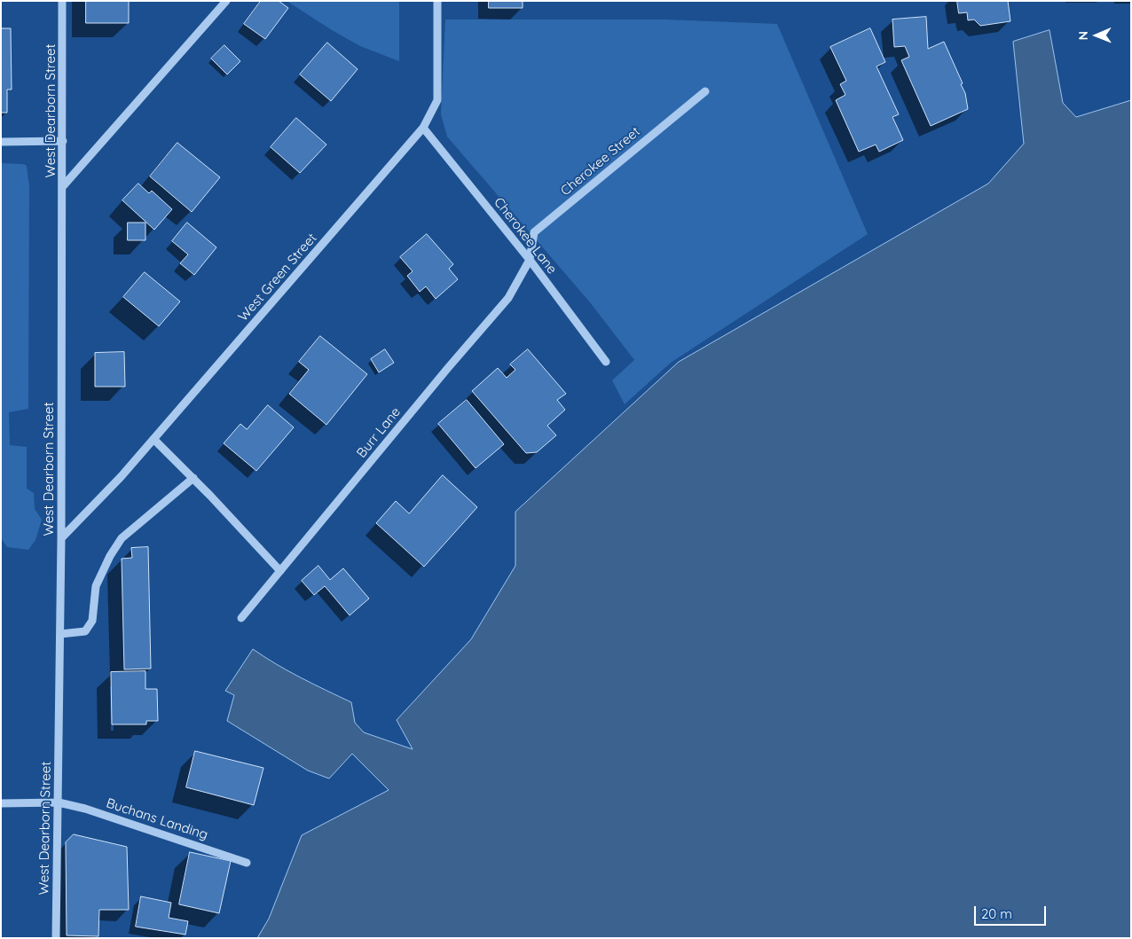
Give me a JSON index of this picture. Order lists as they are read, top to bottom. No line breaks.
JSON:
{"streets":{"street":["West Dearborn Street","Cherokee Street","Cherokee Lane","West Green Street","Burr Lane","Buchans Landing"]},"crossings":[["West Dearborn Street","West Green Street"],["West Dearborn Street","Buchans Landing"],["Cherokee Street","Cherokee Lane"],["Cherokee Street","Burr Lane"],["Cherokee Lane","West Green Street"],["Cherokee Lane","Burr Lane"]],"scale_bar":"20 m","north":"left"}
